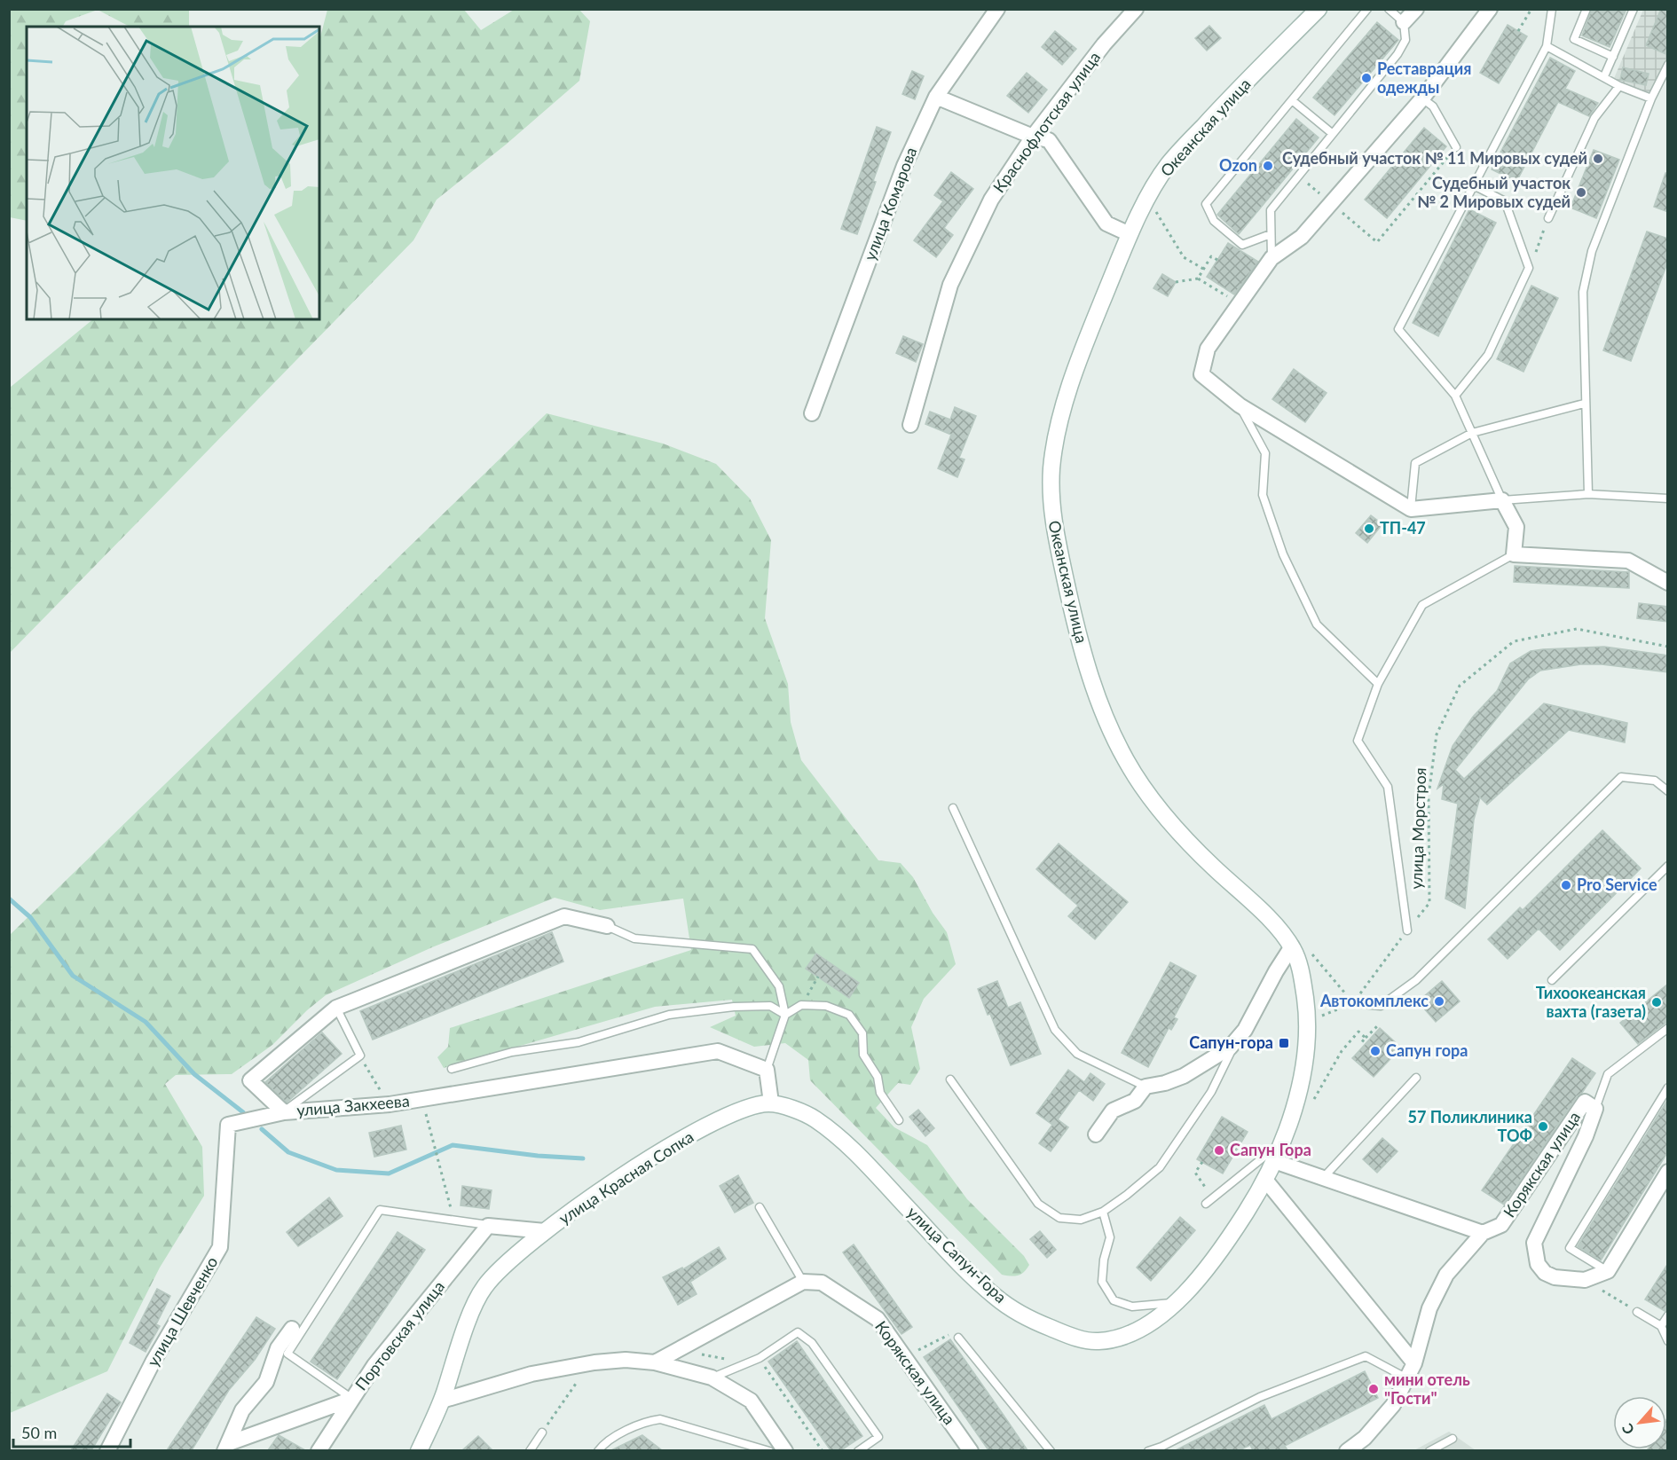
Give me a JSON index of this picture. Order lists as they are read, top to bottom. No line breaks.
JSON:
{"streets":{"main road":["Океанская улица","улица Красная Сопка","улица Сапун-Гора"],"street":["Краснофлотская улица","улица Комарова","улица Закхеева","Корякская улица","улица Шевченко","Портовская улица"],"path":["улица Морстроя"]},"crossings":[["Океанская улица","улица Сапун-Гора"],["улица Закхеева","улица Шевченко"],["улица Красная Сопка","улица Сапун-Гора"]],"places":{"other":["Реставрация одежды","Судебный участок № 11 Мировых судей","Ozon","Судебный участок № 2 Мировых судей","ТП-47","Pro Service","Автокомплекс","Тихоокеанская вахта (газета)","Сапун гора","57 Поликлиника ТОФ","Сапун Гора","мини отель \"Гости\""],"transit":["Сапун-гора"]},"scale_bar":"50 m","north":"bottom left"}
